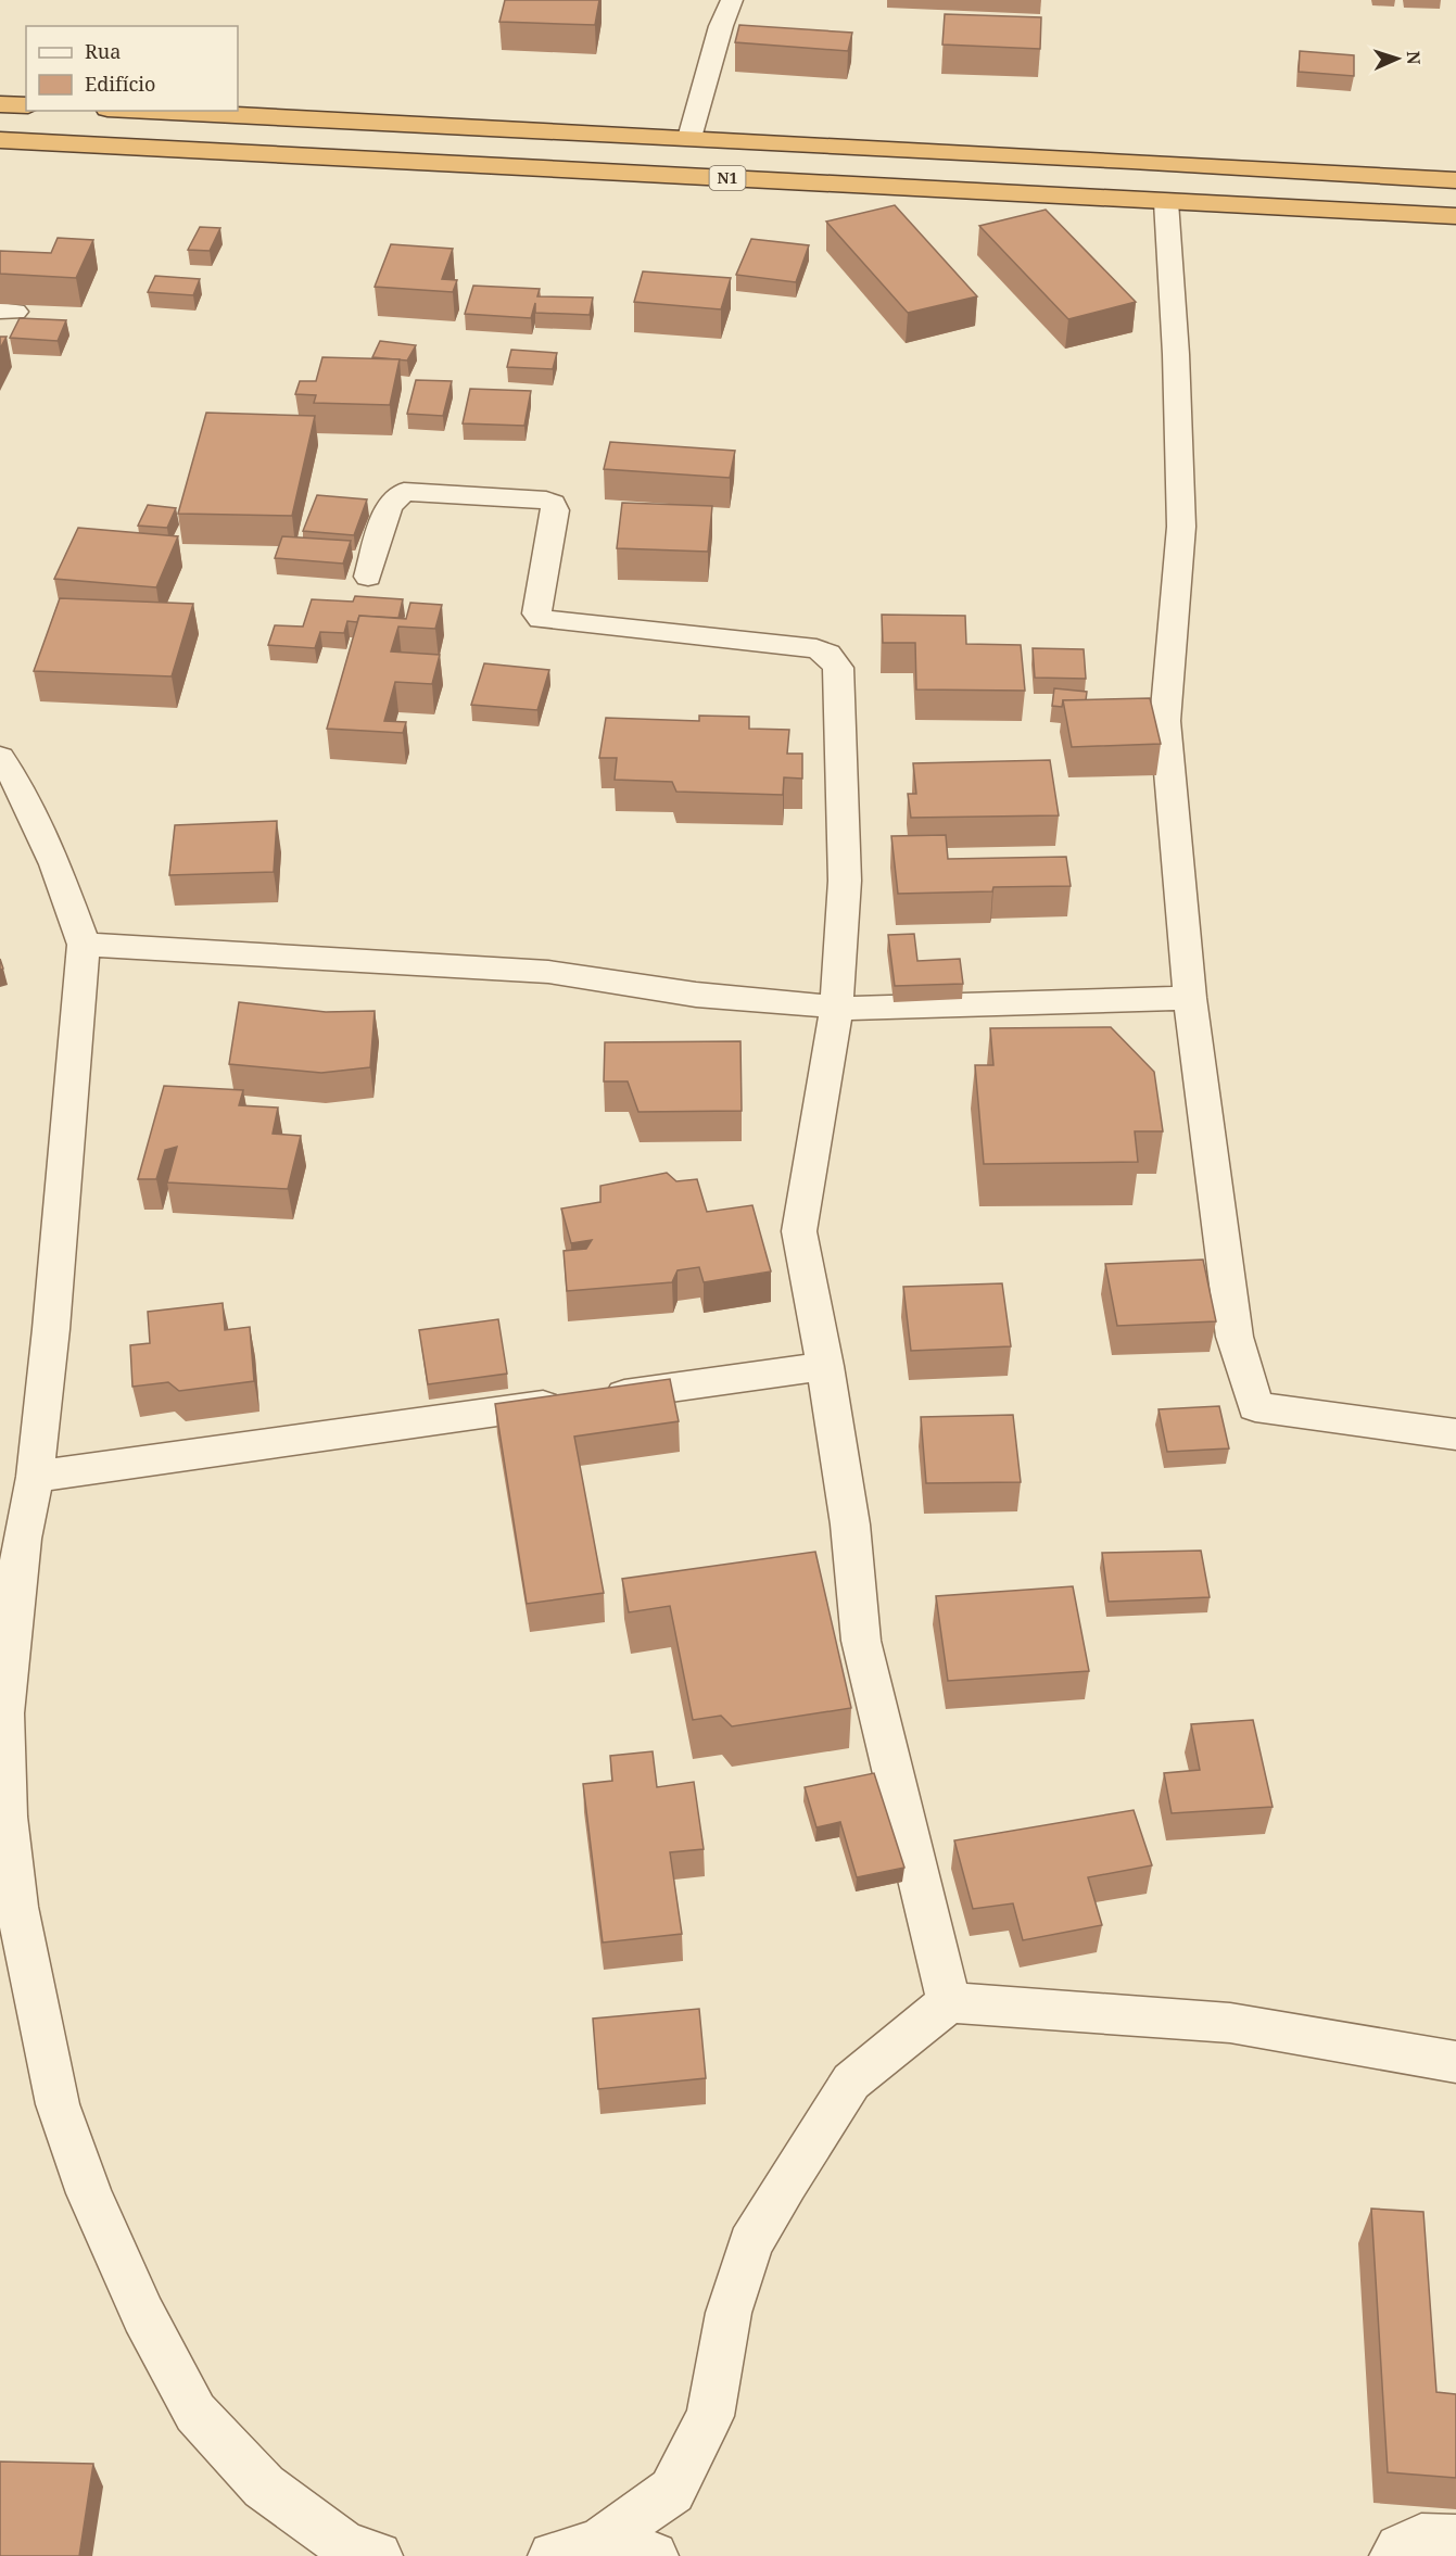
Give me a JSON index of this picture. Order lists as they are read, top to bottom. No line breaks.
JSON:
{"streets":{"highway":["N1"]},"legend":["Rua","Edifício"],"north":"right"}
